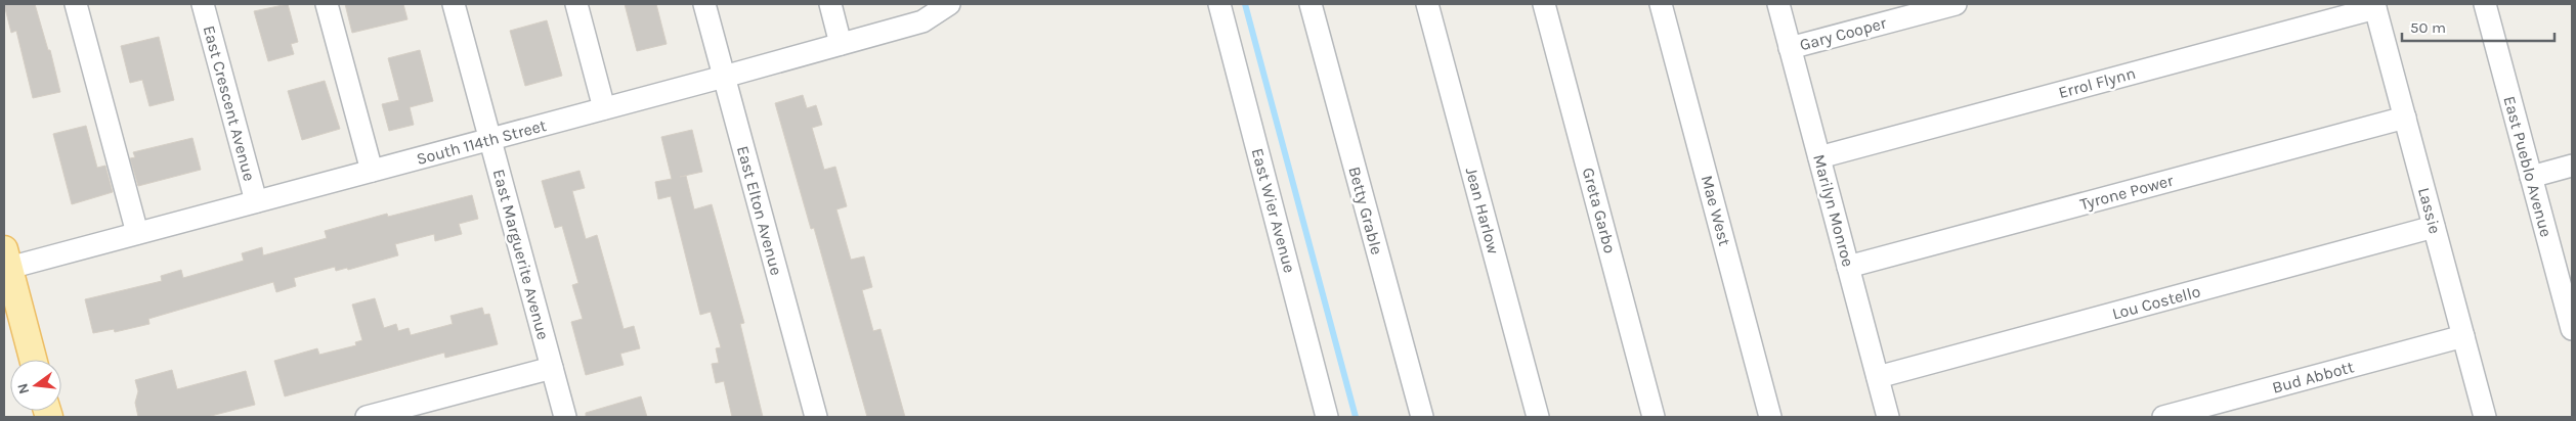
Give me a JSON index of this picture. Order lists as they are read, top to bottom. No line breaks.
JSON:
{"streets":{"street":["Gary Cooper","Errol Flynn","East Crescent Avenue","South 114th Street","East Pueblo Avenue","Tyrone Power","East Elton Avenue","East Wier Avenue","Betty Grable","Jean Harlow","Greta Garbo","Mae West","Marilyn Monroe","Lassie","East Marguerite Avenue","Lou Costello","Bud Abbott"]},"crossings":[["Gary Cooper","Marilyn Monroe"],["Errol Flynn","Marilyn Monroe"],["Errol Flynn","Lassie"],["East Crescent Avenue","South 114th Street"],["South 114th Street","East Elton Avenue"],["South 114th Street","East Marguerite Avenue"],["Tyrone Power","Marilyn Monroe"],["Tyrone Power","Lassie"],["Marilyn Monroe","Lou Costello"],["Lassie","Lou Costello"],["Lassie","Bud Abbott"]],"scale_bar":"50 m","north":"left"}
